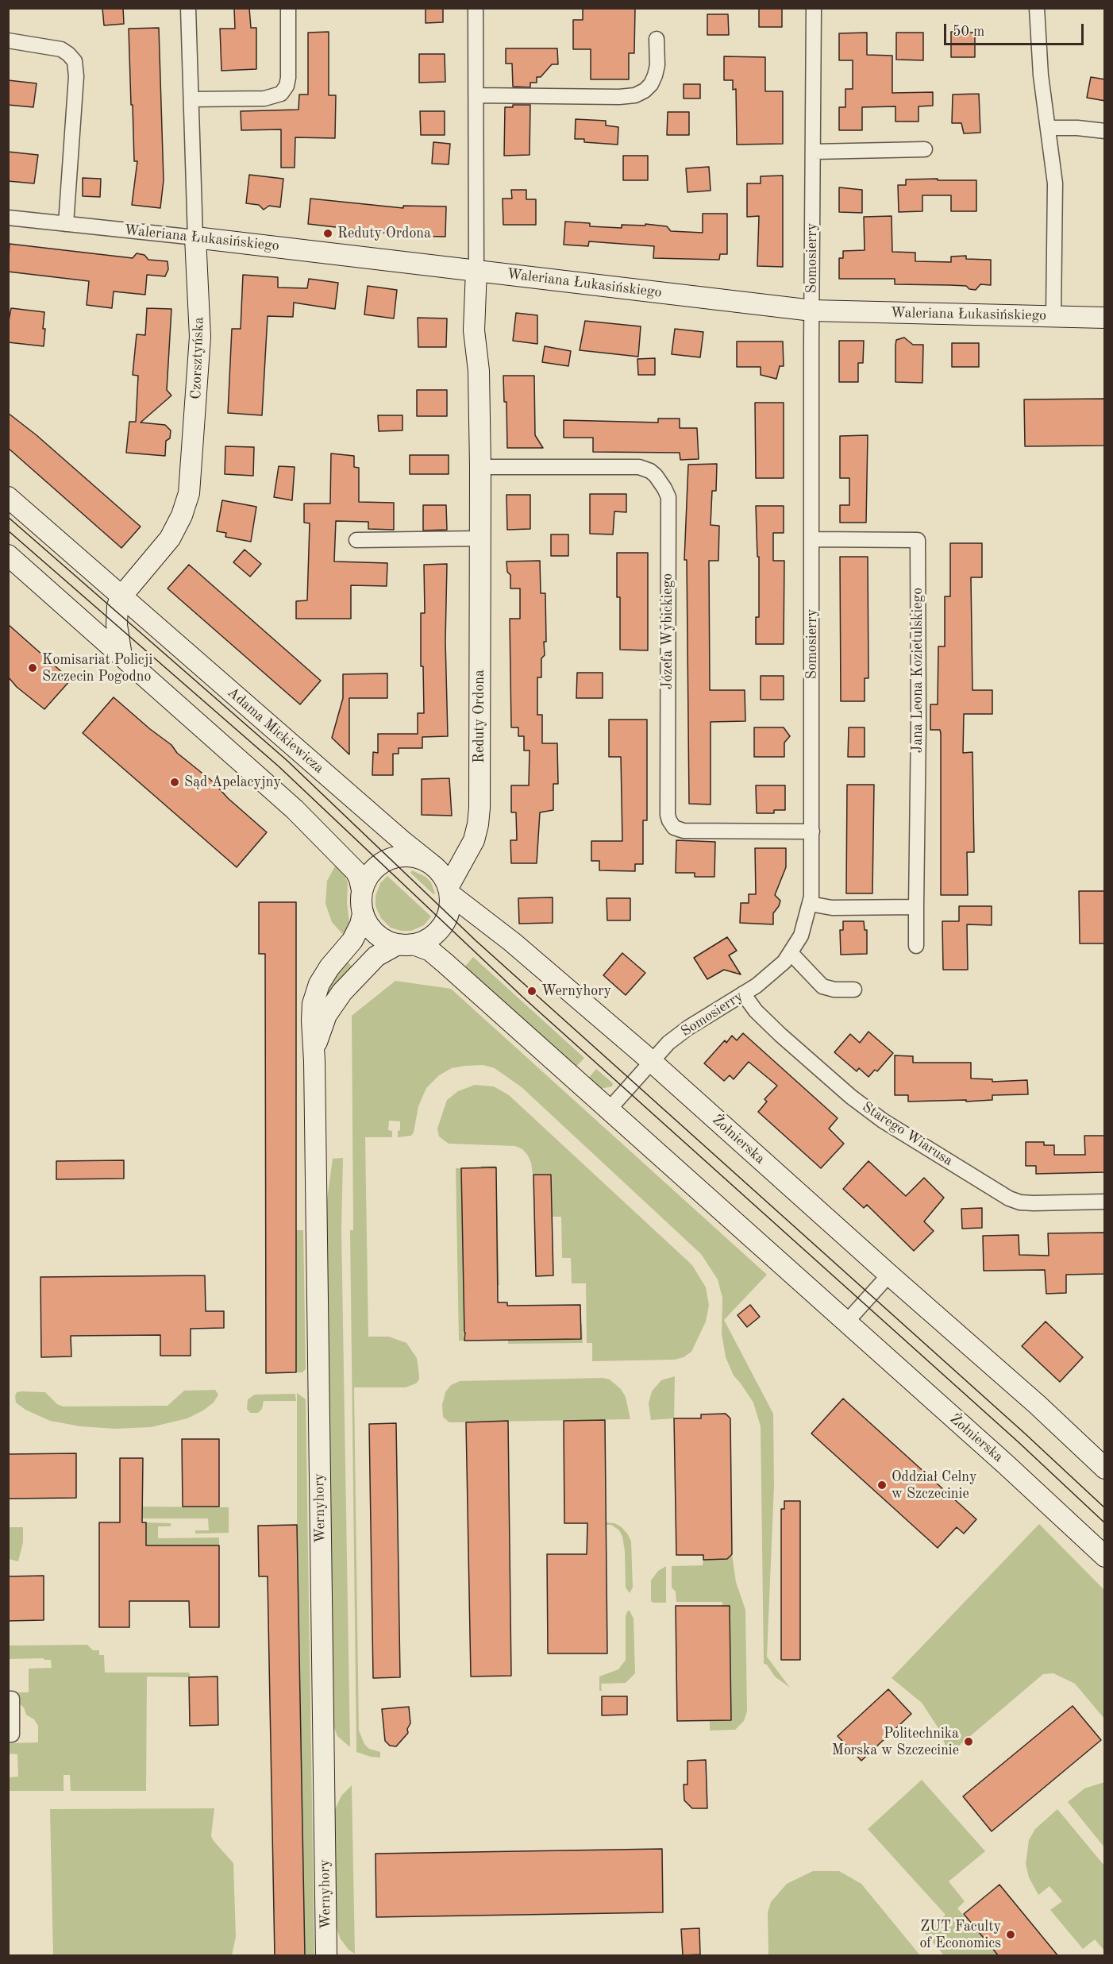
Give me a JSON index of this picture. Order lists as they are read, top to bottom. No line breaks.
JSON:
{"streets":{"street":["Waleriana Łukasińskiego","Somosierry","Czorsztyńska","Józefa Wybickiego","Jana Leona Kozietulskiego","Reduty Ordona","Adama Mickiewicza","Starego Wiarusa","Żołnierska","Wernyhory"]},"crossings":[["Waleriana Łukasińskiego","Somosierry"],["Waleriana Łukasińskiego","Czorsztyńska"],["Waleriana Łukasińskiego","Reduty Ordona"],["Somosierry","Józefa Wybickiego"],["Somosierry","Jana Leona Kozietulskiego"],["Somosierry","Starego Wiarusa"],["Somosierry","Żołnierska"],["Czorsztyńska","Adama Mickiewicza"],["Józefa Wybickiego","Reduty Ordona"],["Reduty Ordona","Adama Mickiewicza"],["Reduty Ordona","Żołnierska"],["Reduty Ordona","Wernyhory"],["Adama Mickiewicza","Żołnierska"],["Adama Mickiewicza","Wernyhory"],["Żołnierska","Wernyhory"]],"places":["Reduty Ordona","Komisariat Policji Szczecin Pogodno","Sąd Apelacyjny","Wernyhory","Oddział Celny w Szczecinie","Politechnika Morska w Szczecinie","ZUT Faculty of Economics"],"scale_bar":"50 m"}
